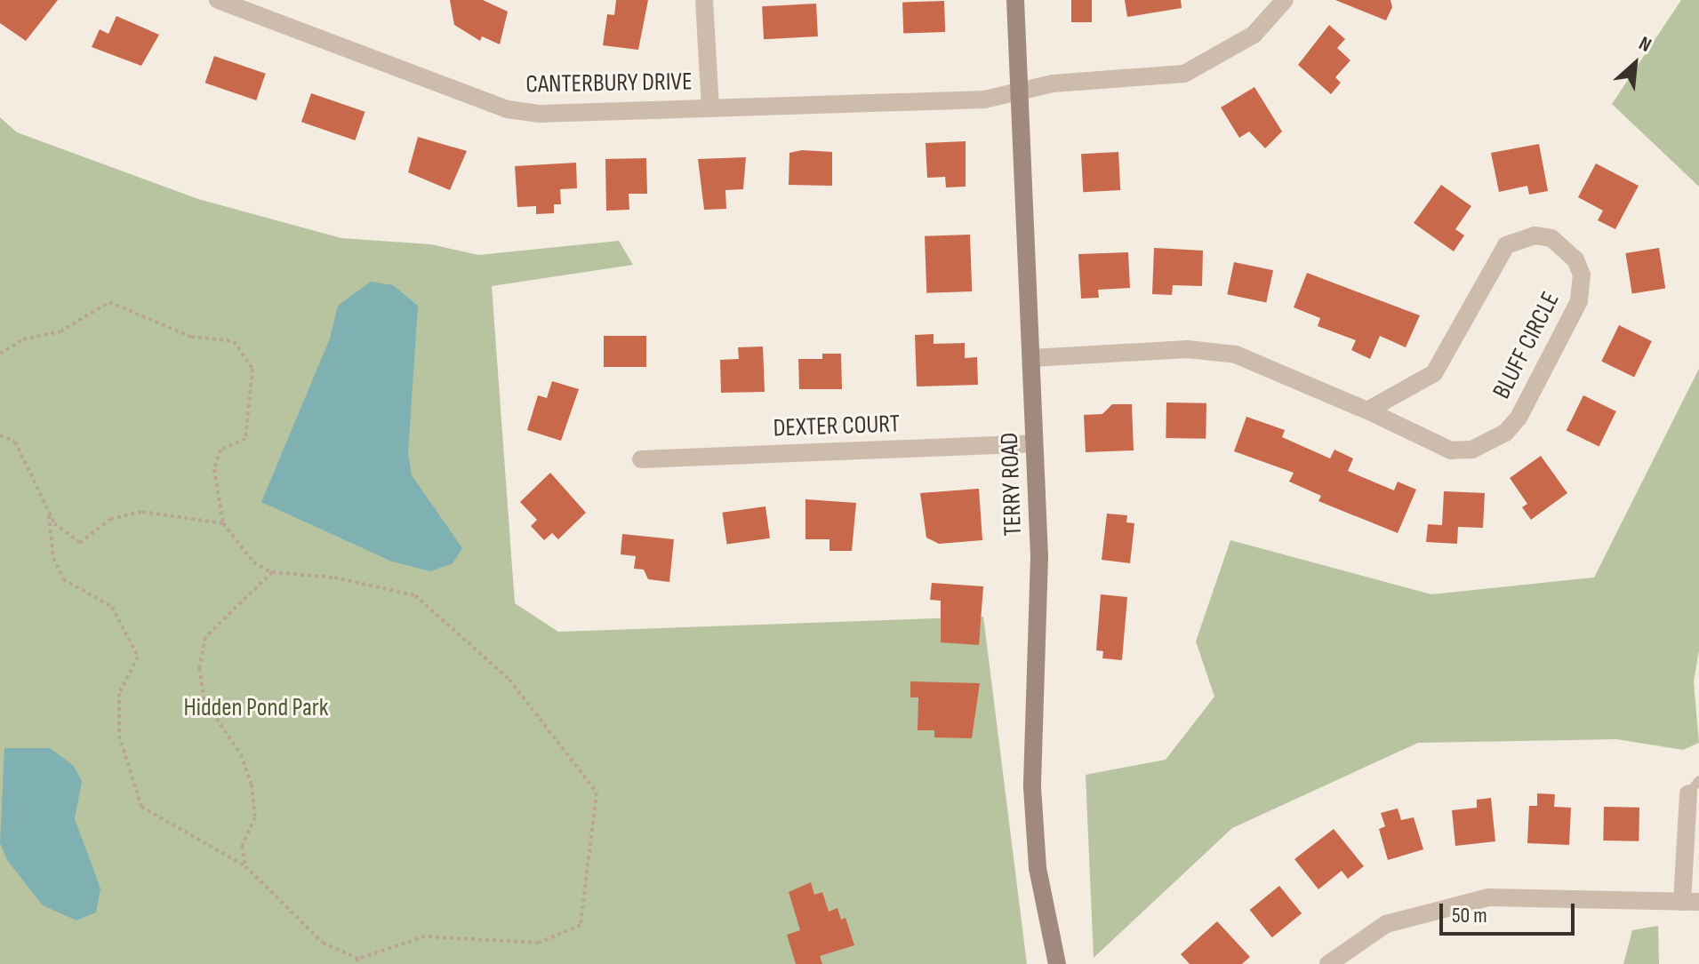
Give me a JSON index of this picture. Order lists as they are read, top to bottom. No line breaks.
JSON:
{"streets":{"street":["CANTERBURY DRIVE","BLUFF CIRCLE","DEXTER COURT","TERRY ROAD"]},"crossings":[["CANTERBURY DRIVE","TERRY ROAD"],["BLUFF CIRCLE","TERRY ROAD"],["DEXTER COURT","TERRY ROAD"]],"parks":["Hidden Pond Park"],"scale_bar":"50 m","north":"top right"}
